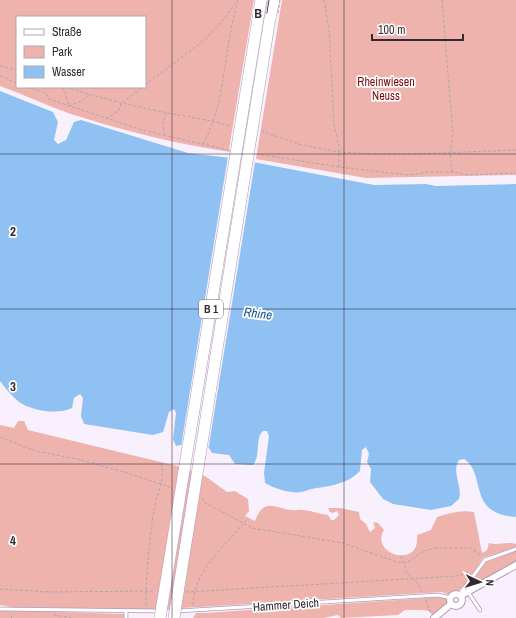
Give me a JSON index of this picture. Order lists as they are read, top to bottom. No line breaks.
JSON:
{"streets":{"highway":["B 1"],"lane":["Hammer Deich"]},"water":["Rhine"],"parks":["Rheinwiesen Neuss"],"legend":["Straße","Park","Wasser"],"scale_bar":"100 m","north":"right","grid":{"columns":["B"],"rows":["2","3","4"]}}
